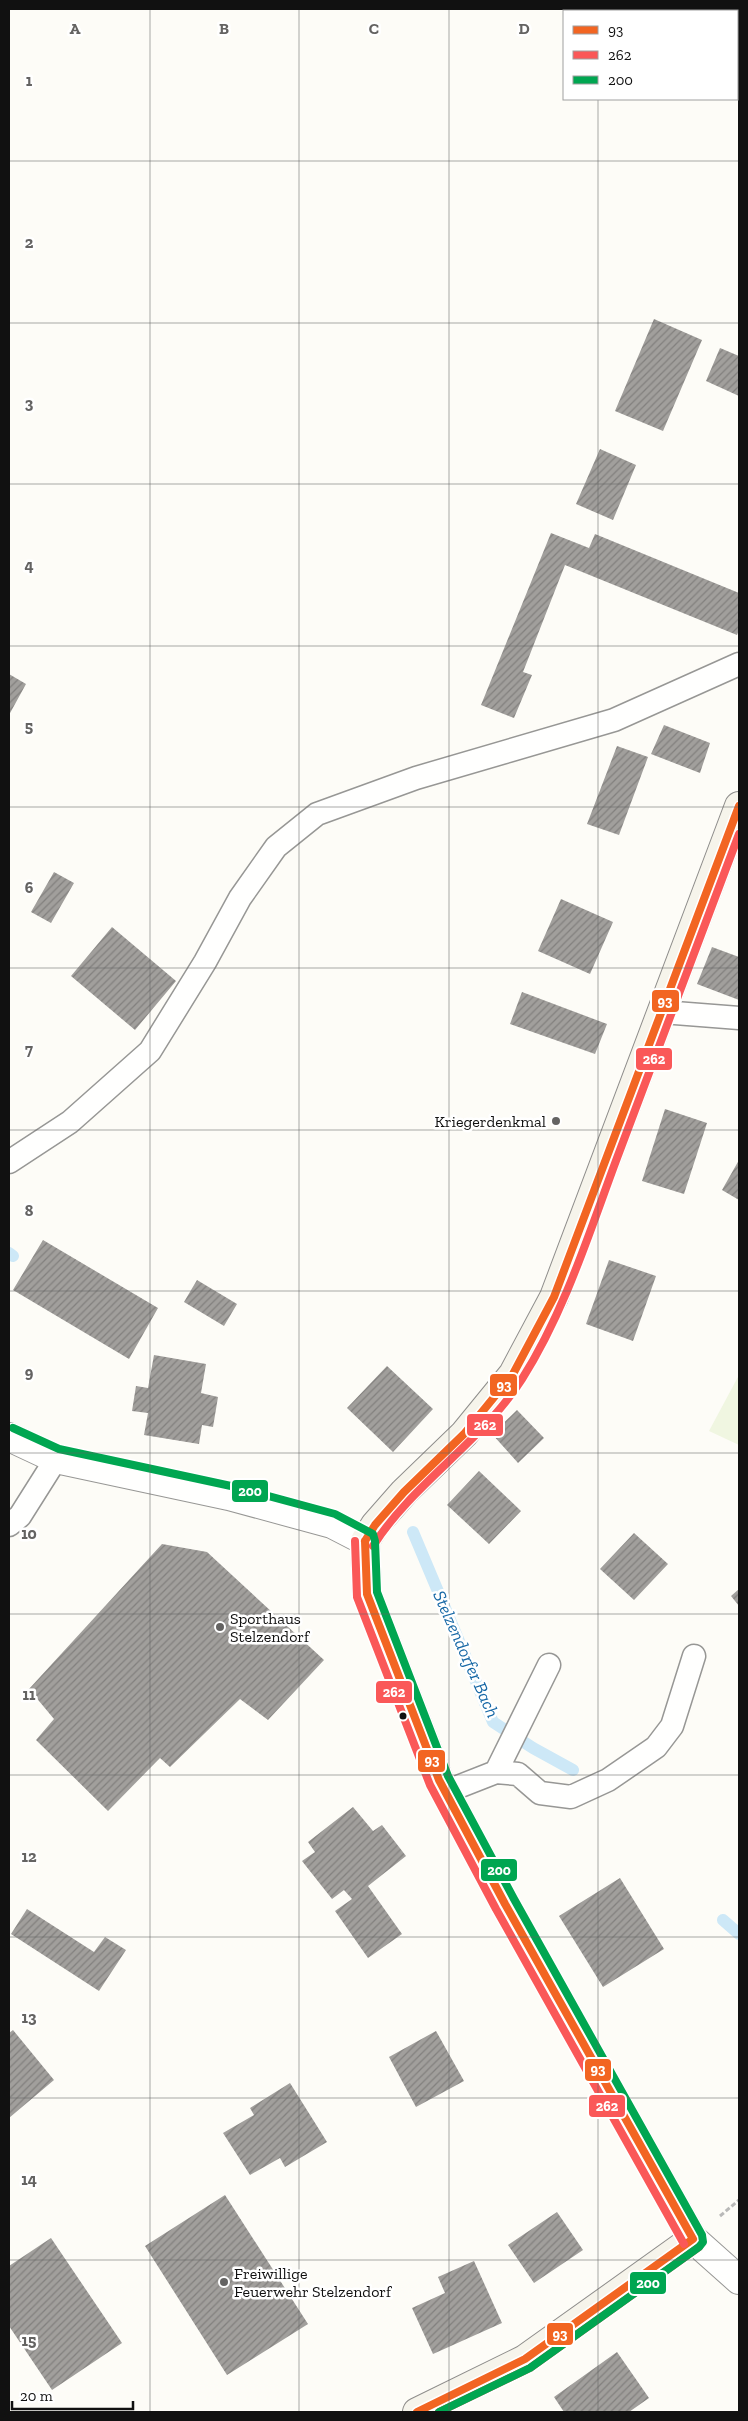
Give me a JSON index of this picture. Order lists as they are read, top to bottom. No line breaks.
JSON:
{"water":["Stelzendorfer Bach"],"places":["Kriegerdenkmal","Sporthaus Stelzendorf","Freiwillige Feuerwehr Stelzendorf"],"lines":["transit line 93","transit line 262","transit line 200"],"legend":["93","262","200"],"scale_bar":"20 m","grid":{"columns":["A","B","C","D"],"rows":["1","2","3","4","5","6","7","8","9","10","11","12","13","14","15"]}}
